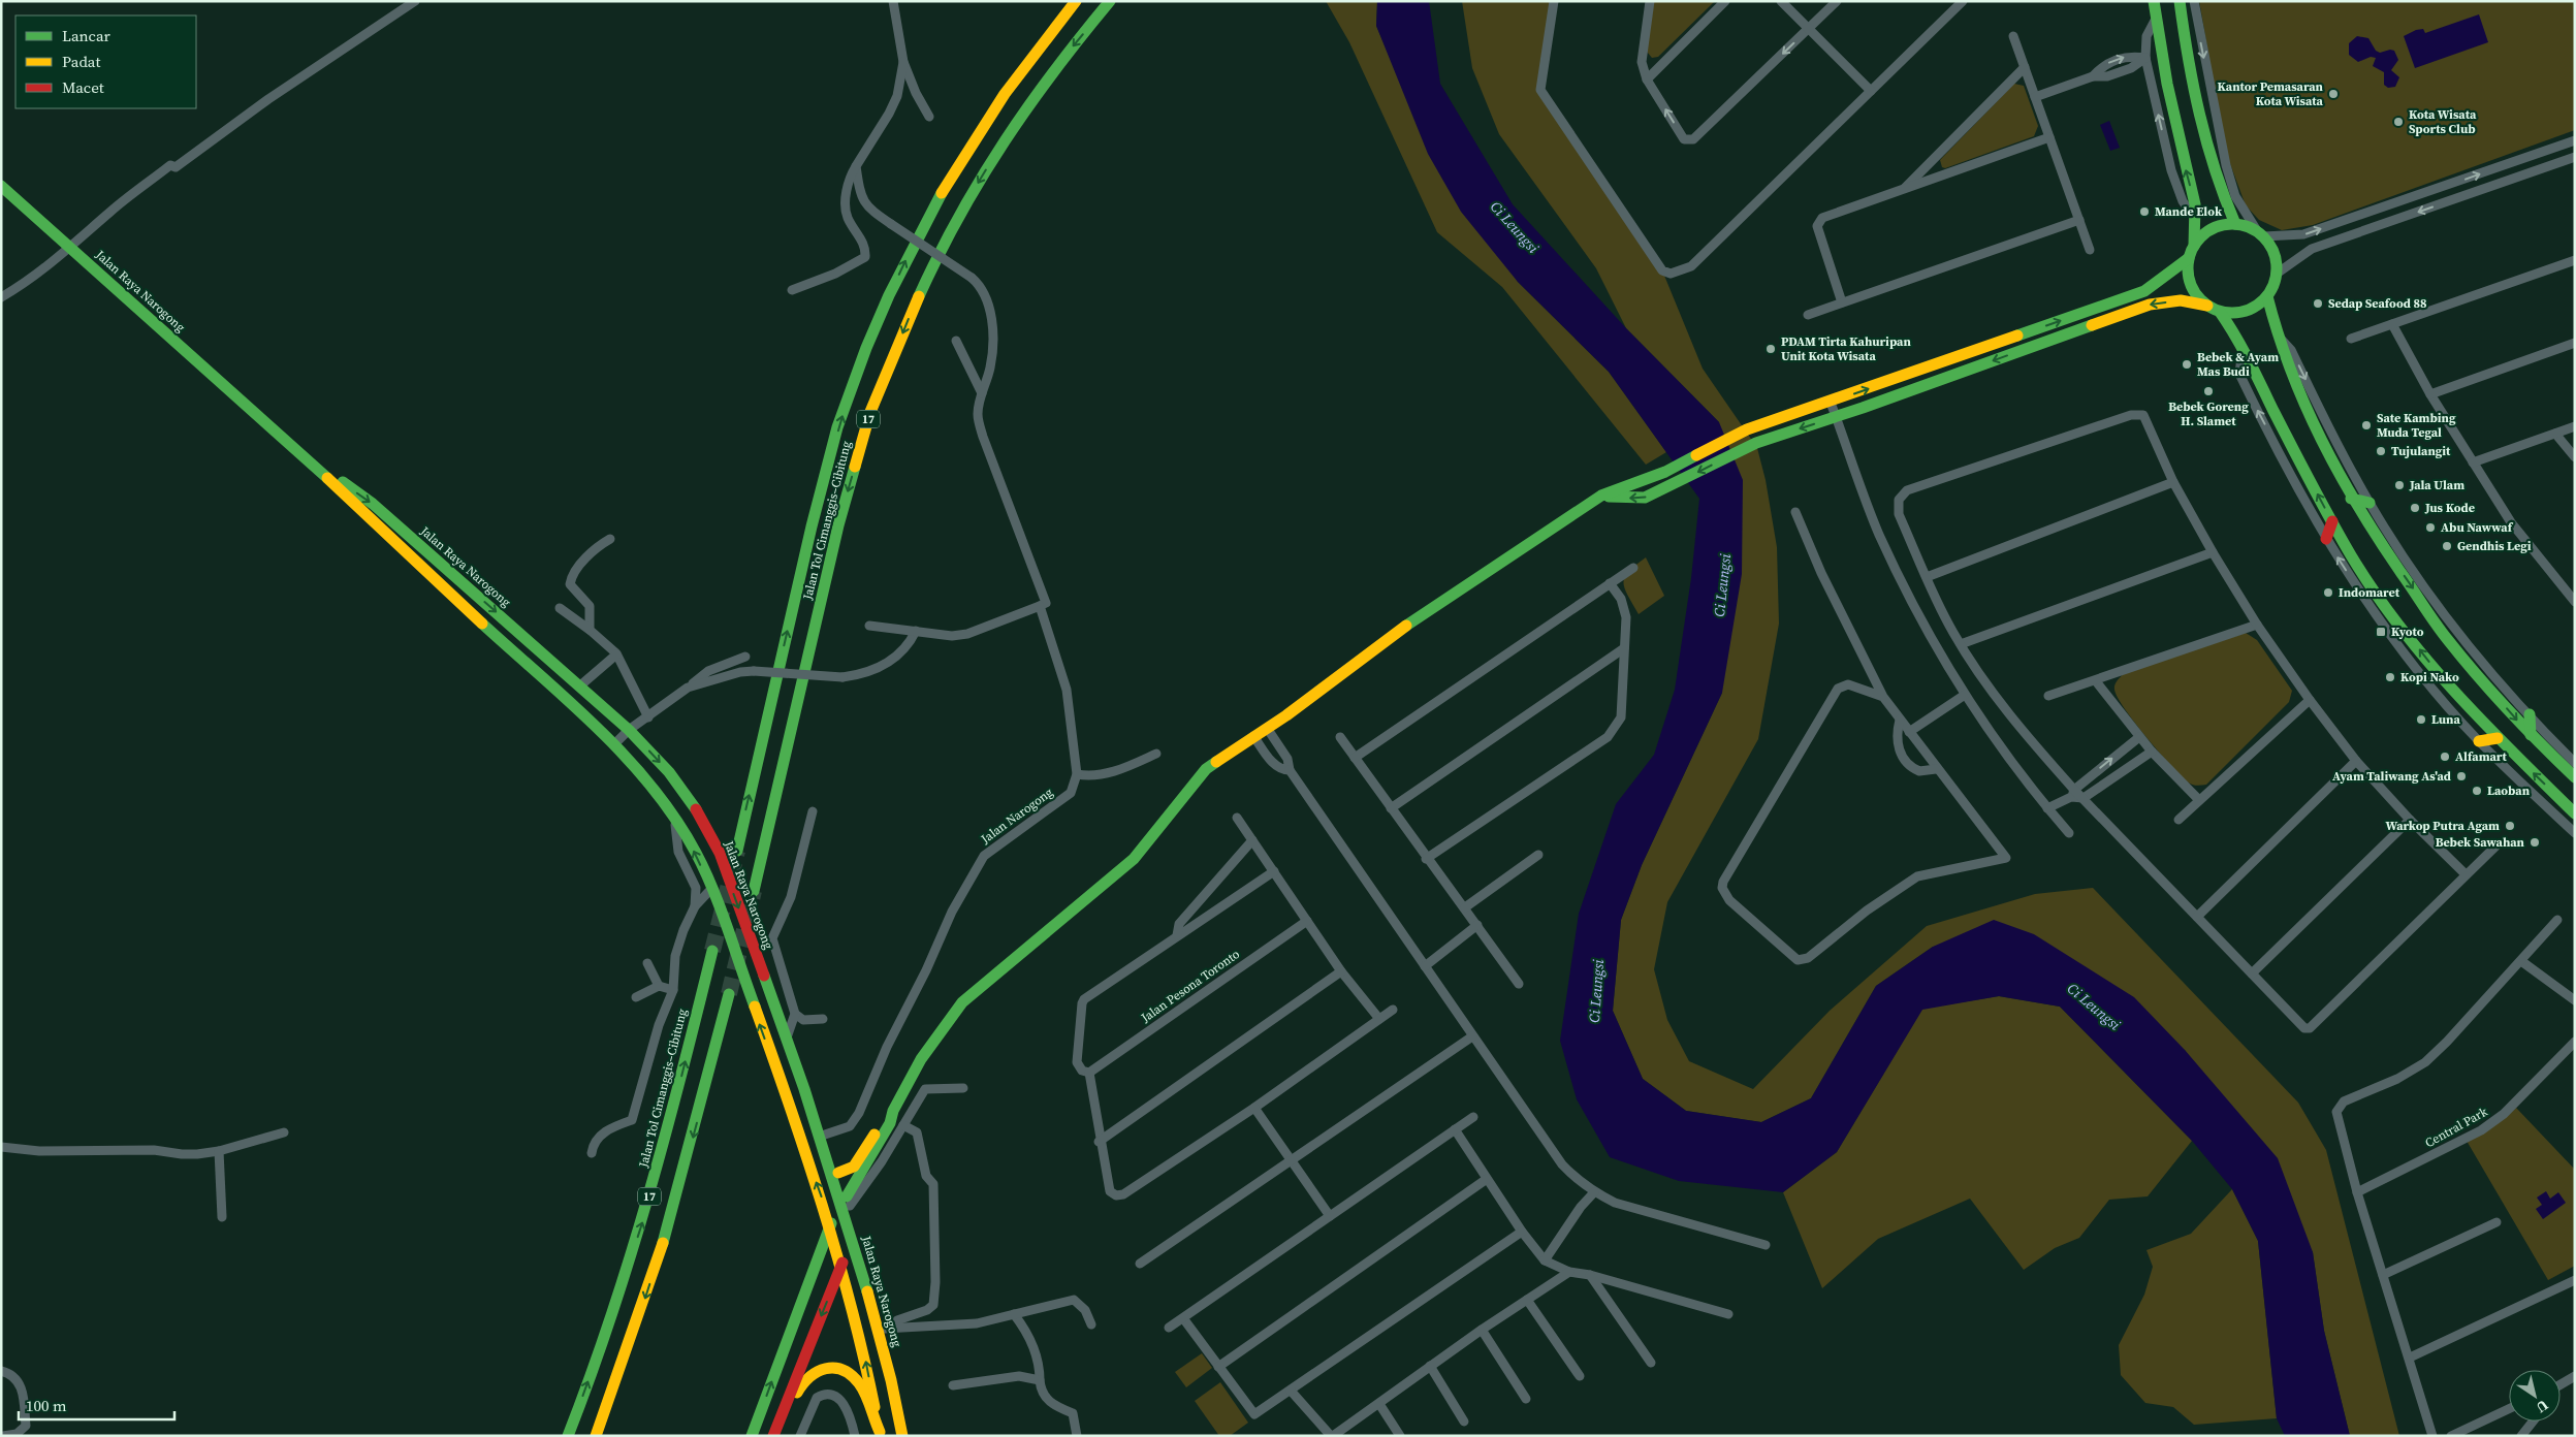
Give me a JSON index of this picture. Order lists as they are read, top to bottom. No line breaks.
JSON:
{"streets":{"main road":["Jalan Raya Narogong","17","Jalan Tol Cimanggis–Cibitung"],"street":["Jalan Narogong","Jalan Pesona Toronto","Central Park"]},"water":["Ci Leungsi"],"places":{"other":["Kantor Pemasaran Kota Wisata","Kota Wisata Sports Club","Mande Elok","Sedap Seafood 88","PDAM Tirta Kahuripan Unit Kota Wisata","Bebek & Ayam Mas Budi","Bebek Goreng H. Slamet","Sate Kambing Muda Tegal","Tujulangit","Jala Ulam","Jus Kode","Abu Nawwaf","Gendhis Legi","Indomaret","Kopi Nako","Luna","Alfamart","Ayam Taliwang As'ad","Laoban","Warkop Putra Agam","Bebek Sawahan"],"transit":["Kyoto"]},"legend":["Lancar","Padat","Macet"],"scale_bar":"100 m","north":"bottom right"}
